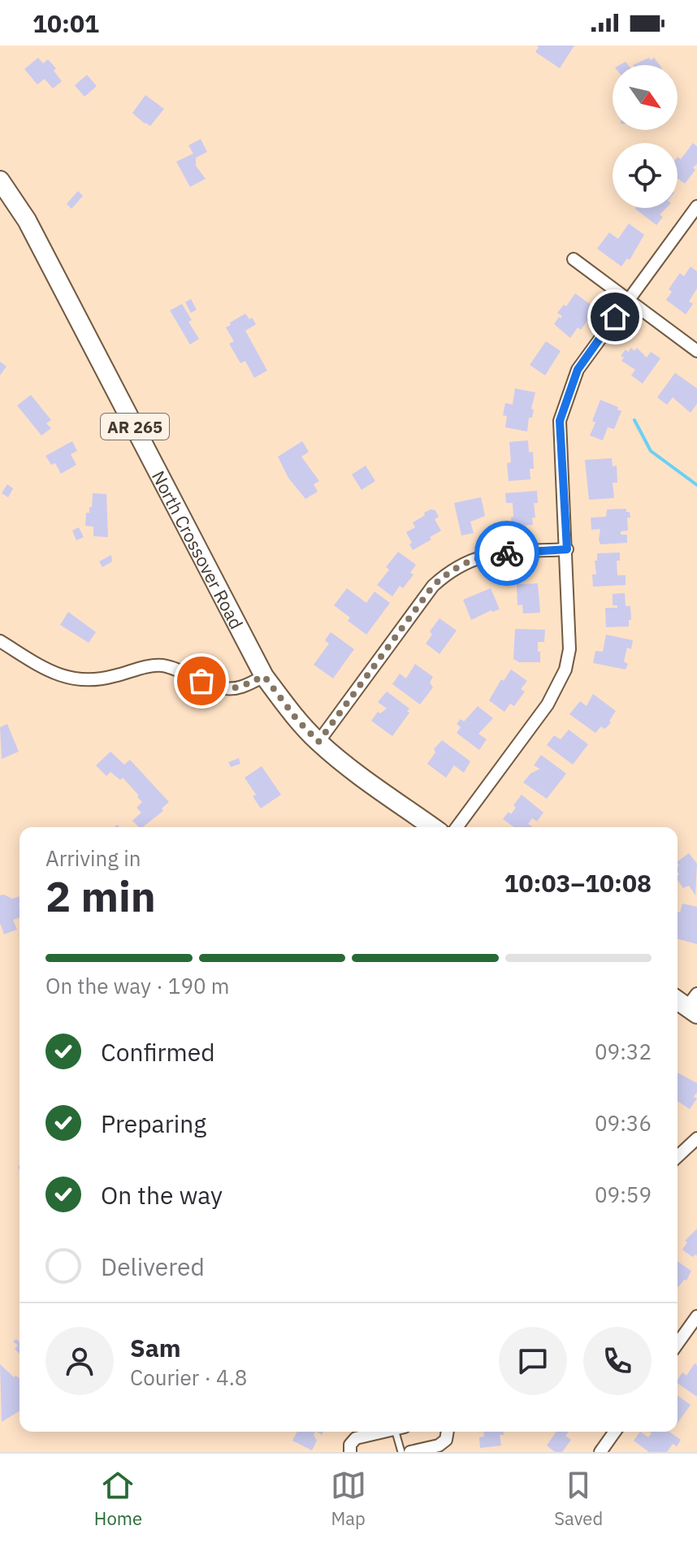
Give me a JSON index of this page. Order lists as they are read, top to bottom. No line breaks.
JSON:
{"streets":{"main road":["AR 265","North Crossover Road"]},"north":"bottom right","page":{"status":"10:01","heading":["2 min","Arriving in","10:03–10:08"],"panel":["Sam","Courier · 4.8"],"bar":"On the way · 190 m","list":[["Confirmed","09:32"],["Preparing","09:36"],["On the way","09:59"],"Delivered"],"tabs":["Home","Map","Saved"]}}
